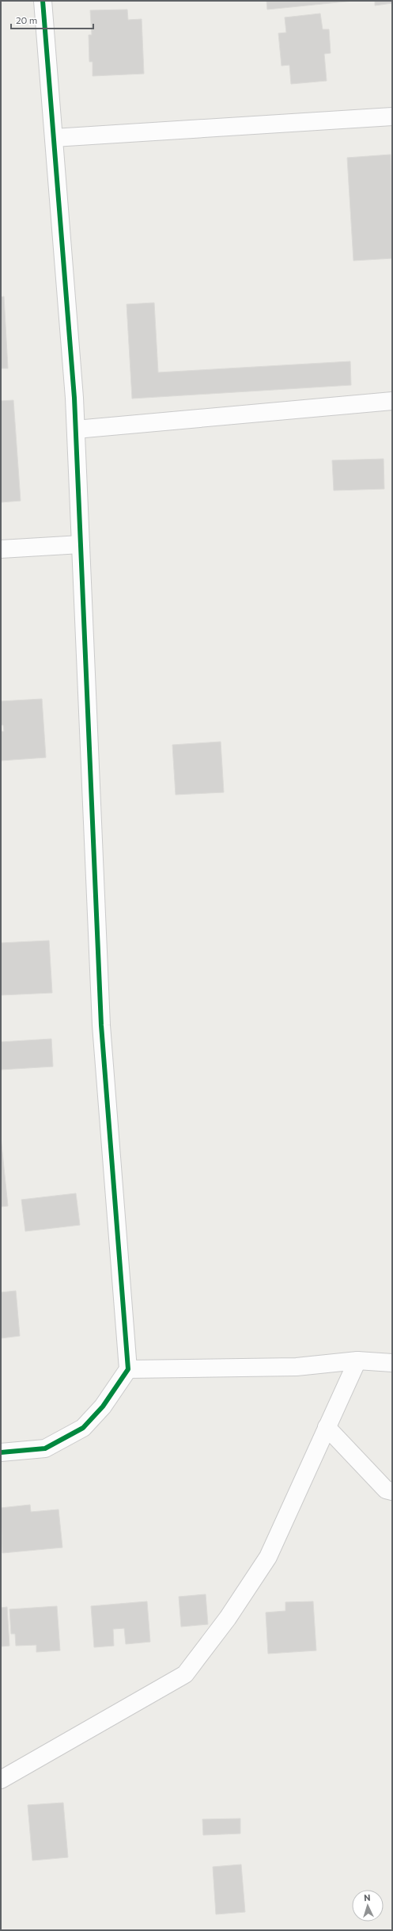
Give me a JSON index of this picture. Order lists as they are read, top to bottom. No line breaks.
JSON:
{"scale_bar":"20 m","north":"top"}
